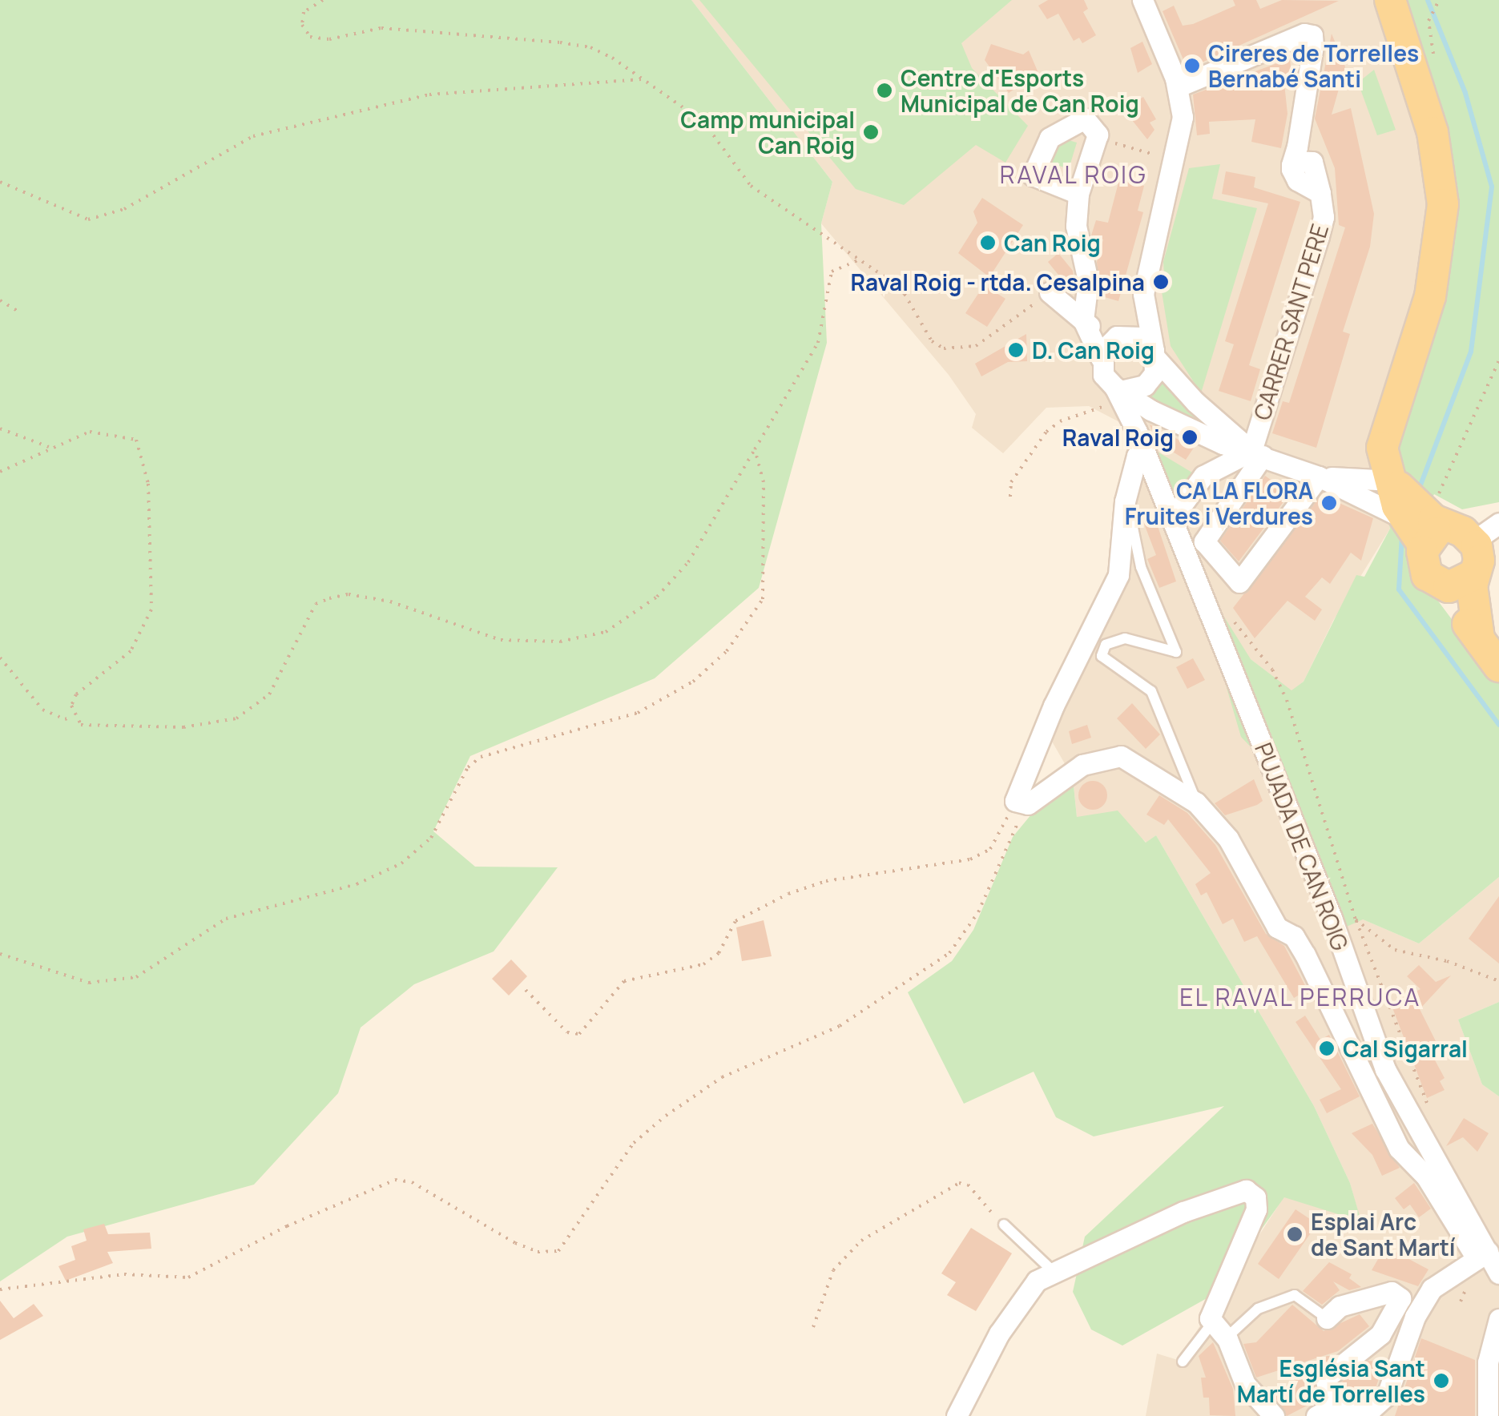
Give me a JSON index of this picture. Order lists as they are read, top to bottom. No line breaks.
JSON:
{"streets":{"street":["CARRER SANT PERE","PUJADA DE CAN ROIG"]},"districts":["RAVAL ROIG","EL RAVAL PERRUCA"],"places":["Cireres de Torrelles Bernabé Santi","Centre d'Esports Municipal de Can Roig","Camp municipal Can Roig","Can Roig","Raval Roig - rtda. Cesalpina","D. Can Roig","Raval Roig","CA LA FLORA Fruites i Verdures","Cal Sigarral","Esplai Arc de Sant Martí","Església Sant Martí de Torrelles"]}
